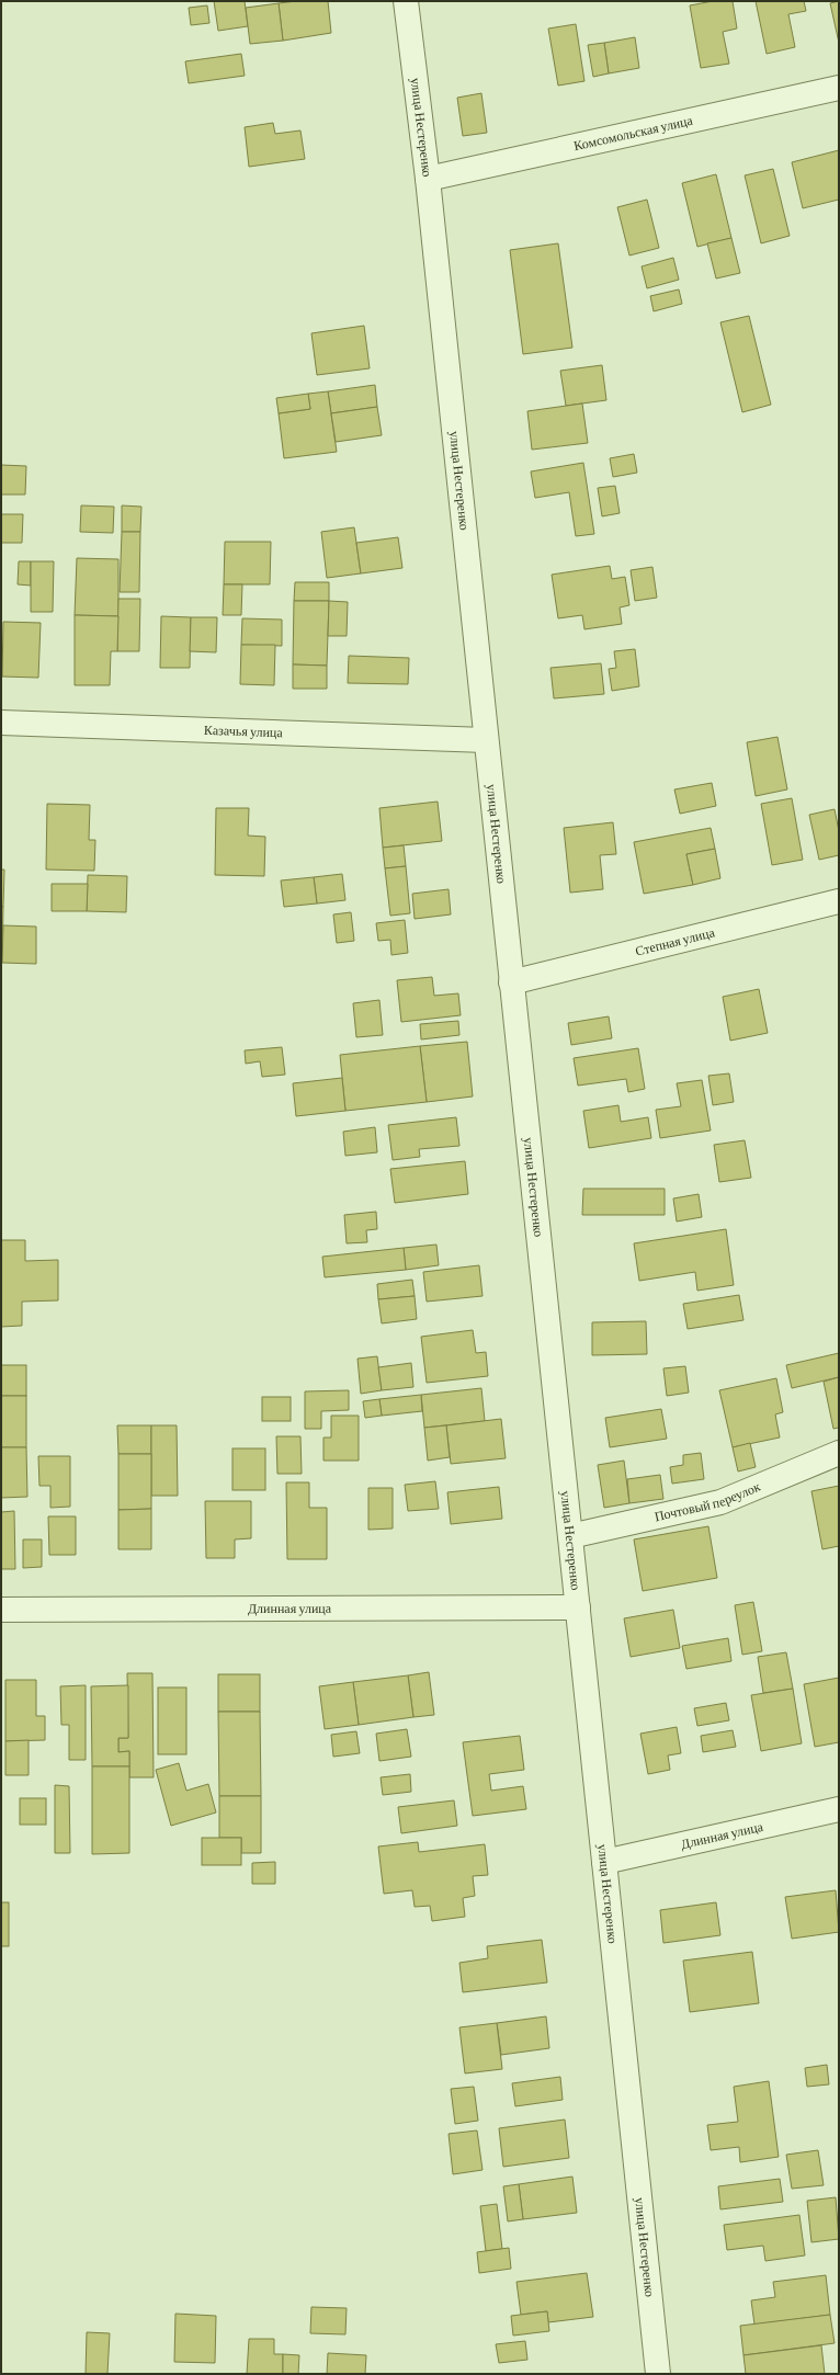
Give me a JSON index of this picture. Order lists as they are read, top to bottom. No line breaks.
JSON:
{"streets":{"street":["улица Нестеренко","Комсомольская улица","Казачья улица","Степная улица","Почтовый переулок","Длинная улица"]},"crossings":[["улица Нестеренко","Комсомольская улица"],["улица Нестеренко","Казачья улица"],["улица Нестеренко","Степная улица"],["улица Нестеренко","Почтовый переулок"],["улица Нестеренко","Длинная улица"]]}
